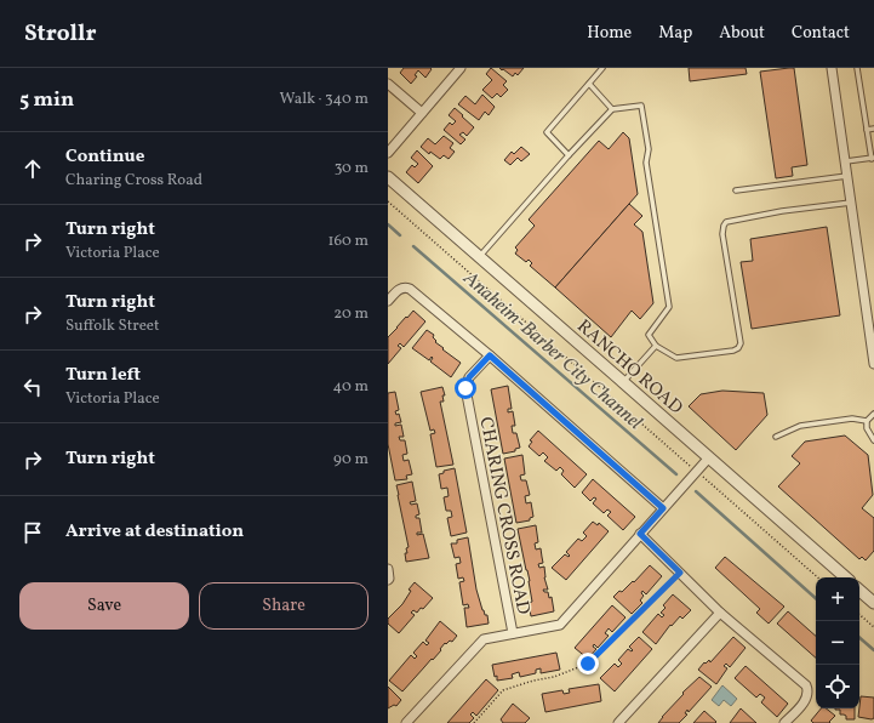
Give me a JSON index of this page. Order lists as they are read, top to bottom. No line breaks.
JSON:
{"streets":{"street":["RANCHO ROAD","CHARING CROSS ROAD"]},"water":["Anaheim-Barber City Channel"],"page":{"header":"Strollr","nav":["Home","Map","About","Contact"],"heading":["5 min","Walk · 340 m"],"list":[["Continue","Charing Cross Road","30 m"],["Turn right","Victoria Place","160 m"],["Turn right","Suffolk Street","20 m"],["Turn left","Victoria Place","40 m"],["Turn right","90 m"],"Arrive at destination"],"buttons":["Save","Share"],"map_buttons":["+","−"]}}
